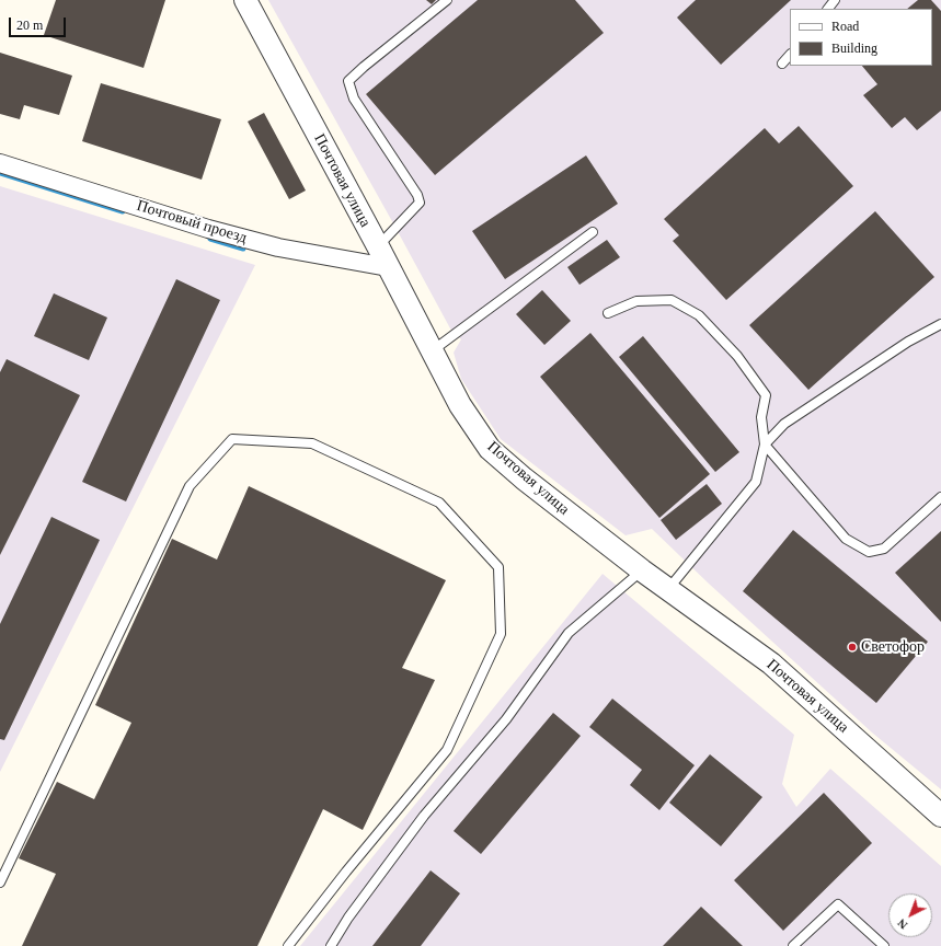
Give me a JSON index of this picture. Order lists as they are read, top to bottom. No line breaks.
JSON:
{"streets":{"street":["Почтовая улица","Почтовый проезд"]},"crossings":[["Почтовая улица","Почтовый проезд"]],"places":["Светофор"],"legend":["Road","Building"],"scale_bar":"20 m","north":"bottom left"}
